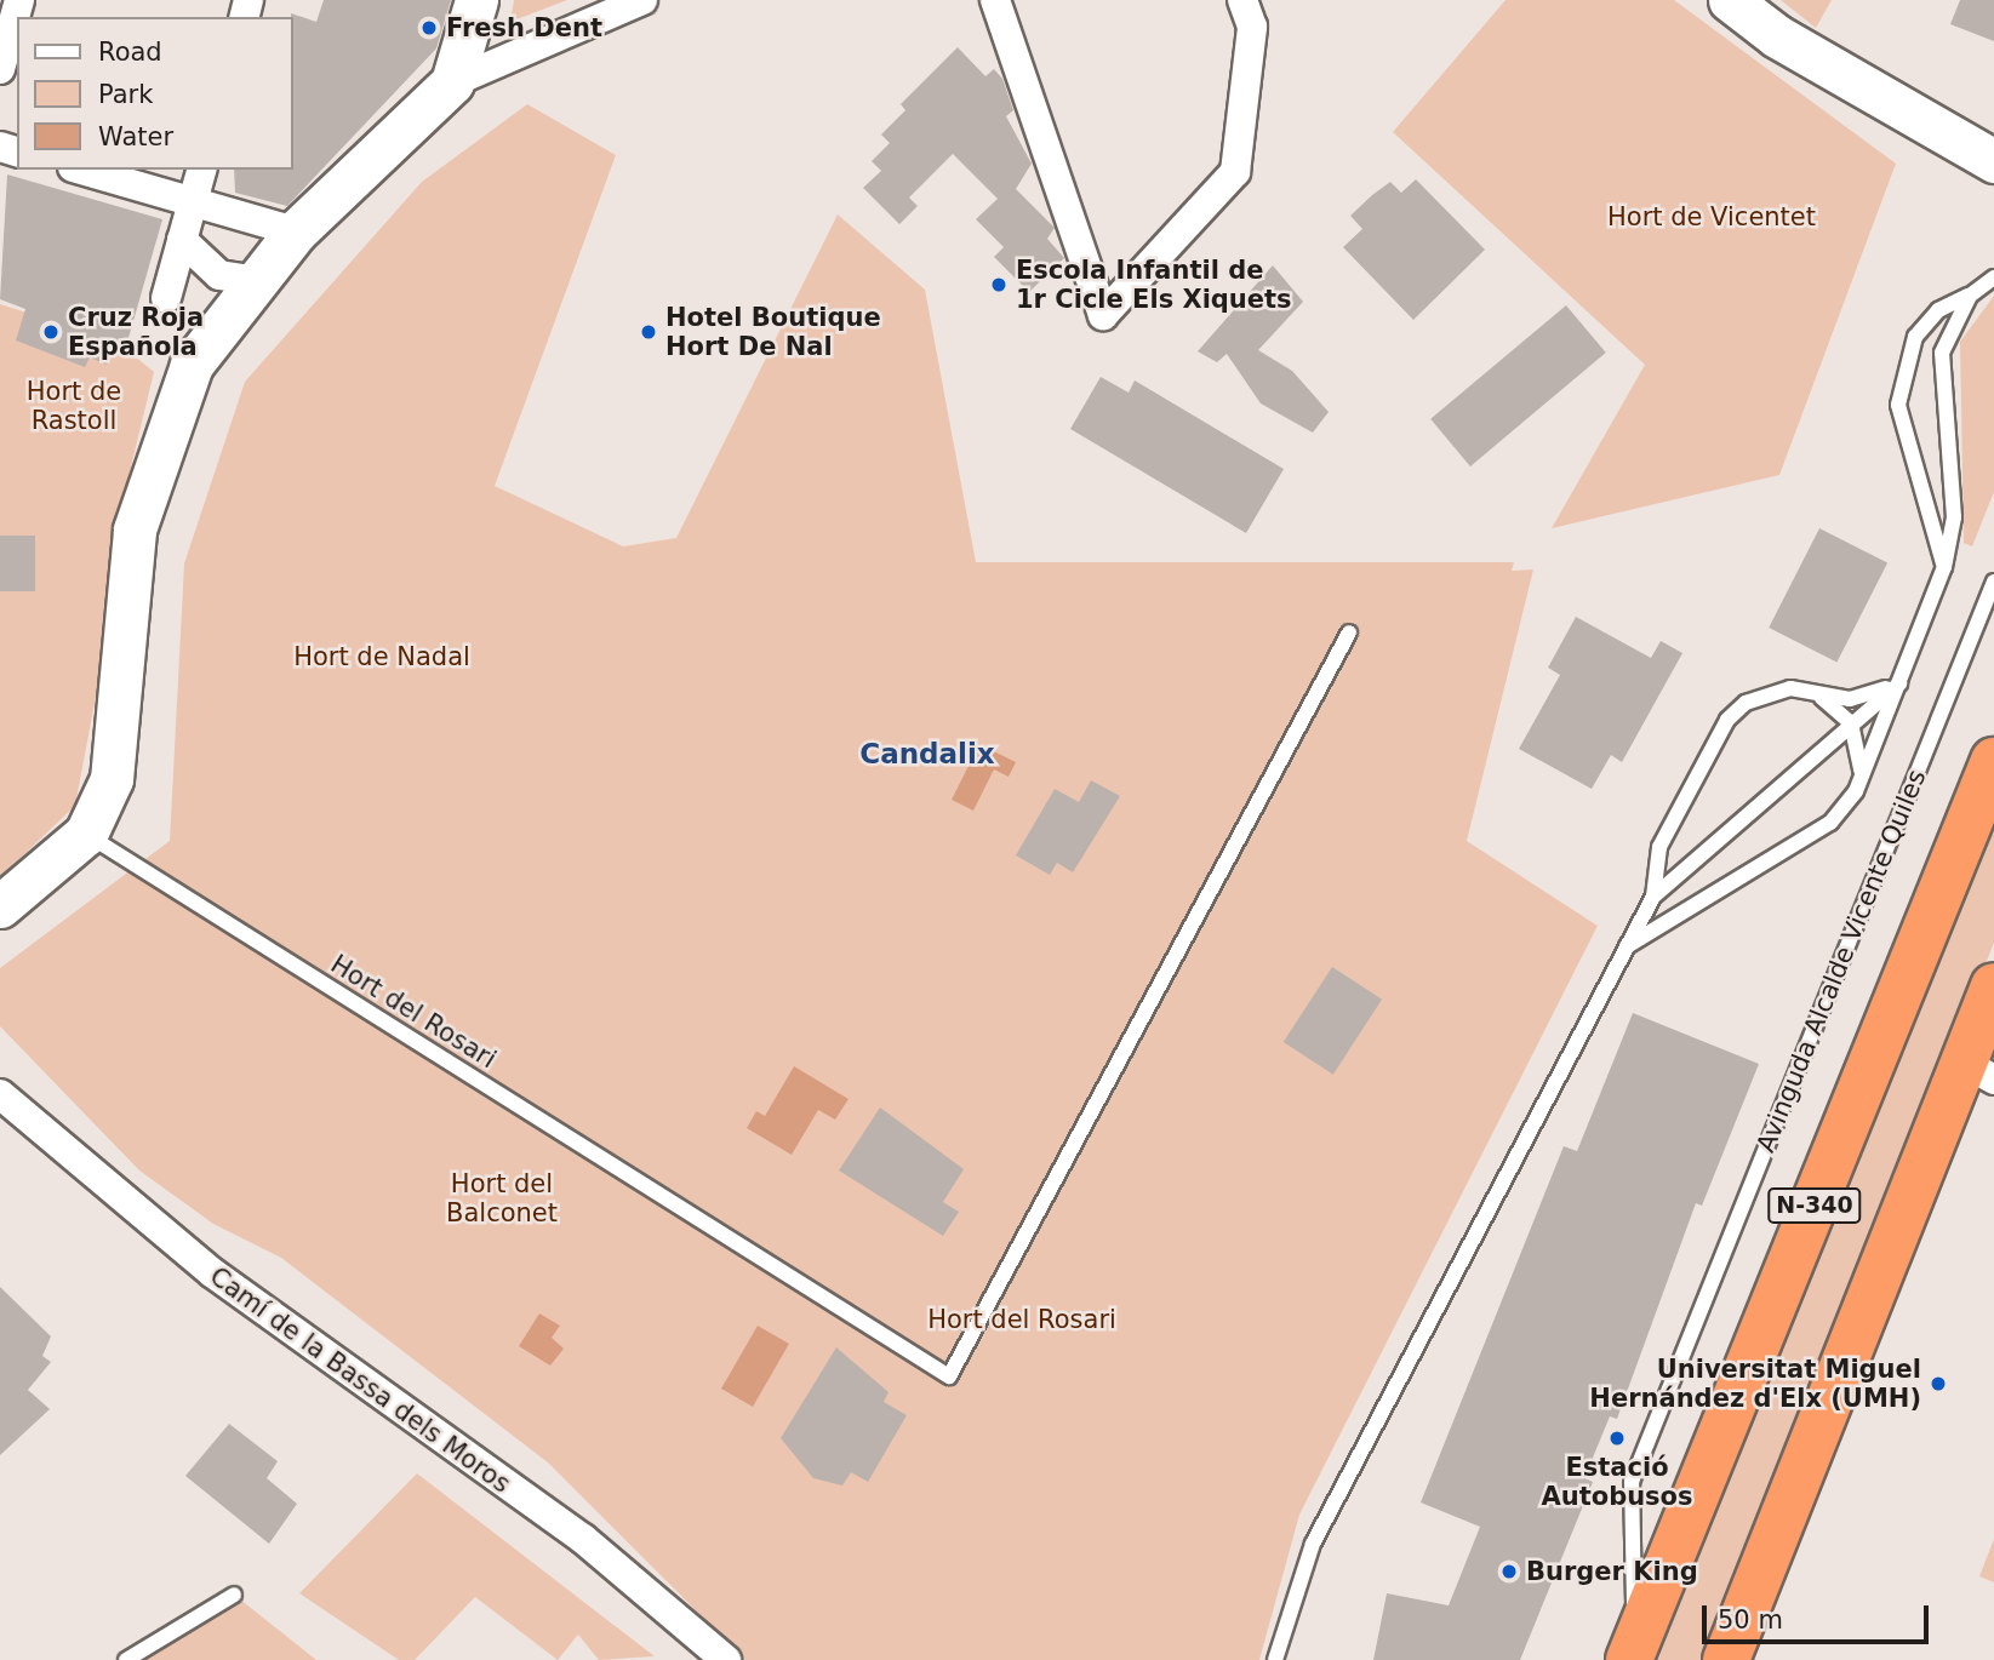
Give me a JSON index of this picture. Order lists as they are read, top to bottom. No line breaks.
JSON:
{"streets":{"highway":["N-340"],"street":["Camí de la Bassa dels Moros"],"lane":["Avinguda Alcalde Vicente Quiles","Hort del Rosari"]},"crossings":[["Avinguda Alcalde Vicente Quiles","N-340"]],"districts":["Candalix"],"parks":["Hort de Vicentet","Hort de Rastoll","Hort de Nadal","Hort del Balconet","Hort del Rosari"],"places":["Fresh Dent","Escola Infantil de 1r Cicle Els Xiquets","Cruz Roja Española","Hotel Boutique Hort De Nal","Universitat Miguel Hernández d'Elx (UMH)","Estació Autobusos","Burger King"],"legend":["Road","Park","Water"],"scale_bar":"50 m"}
